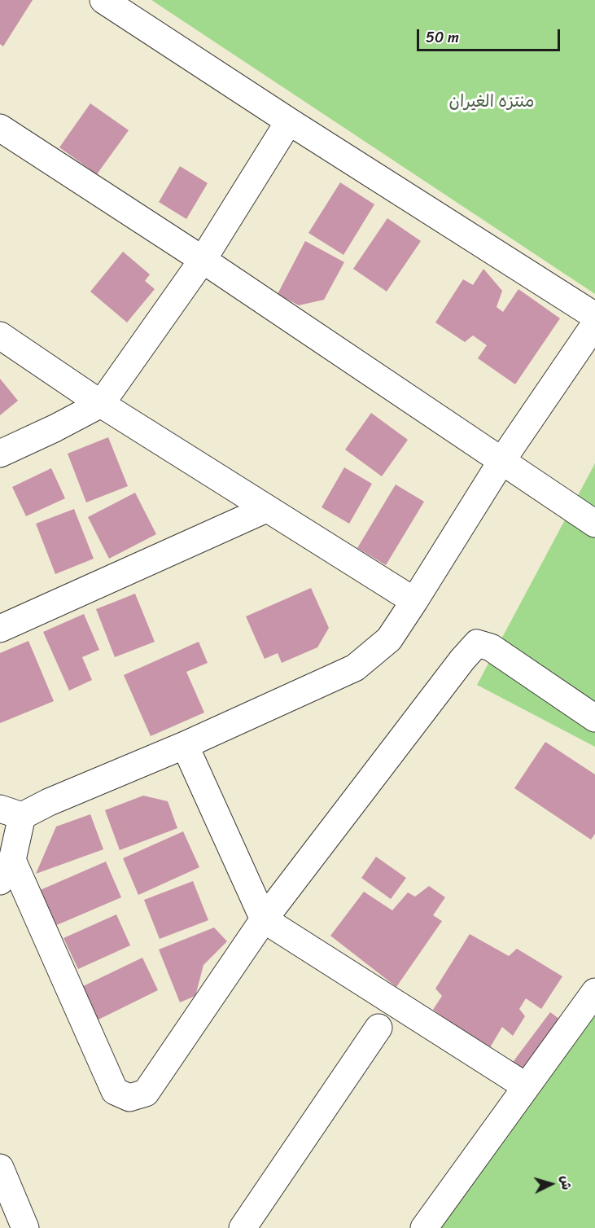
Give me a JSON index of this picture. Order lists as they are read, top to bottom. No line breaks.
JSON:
{"parks":["منتزه الغيران"],"scale_bar":"50 m","north":"right"}
